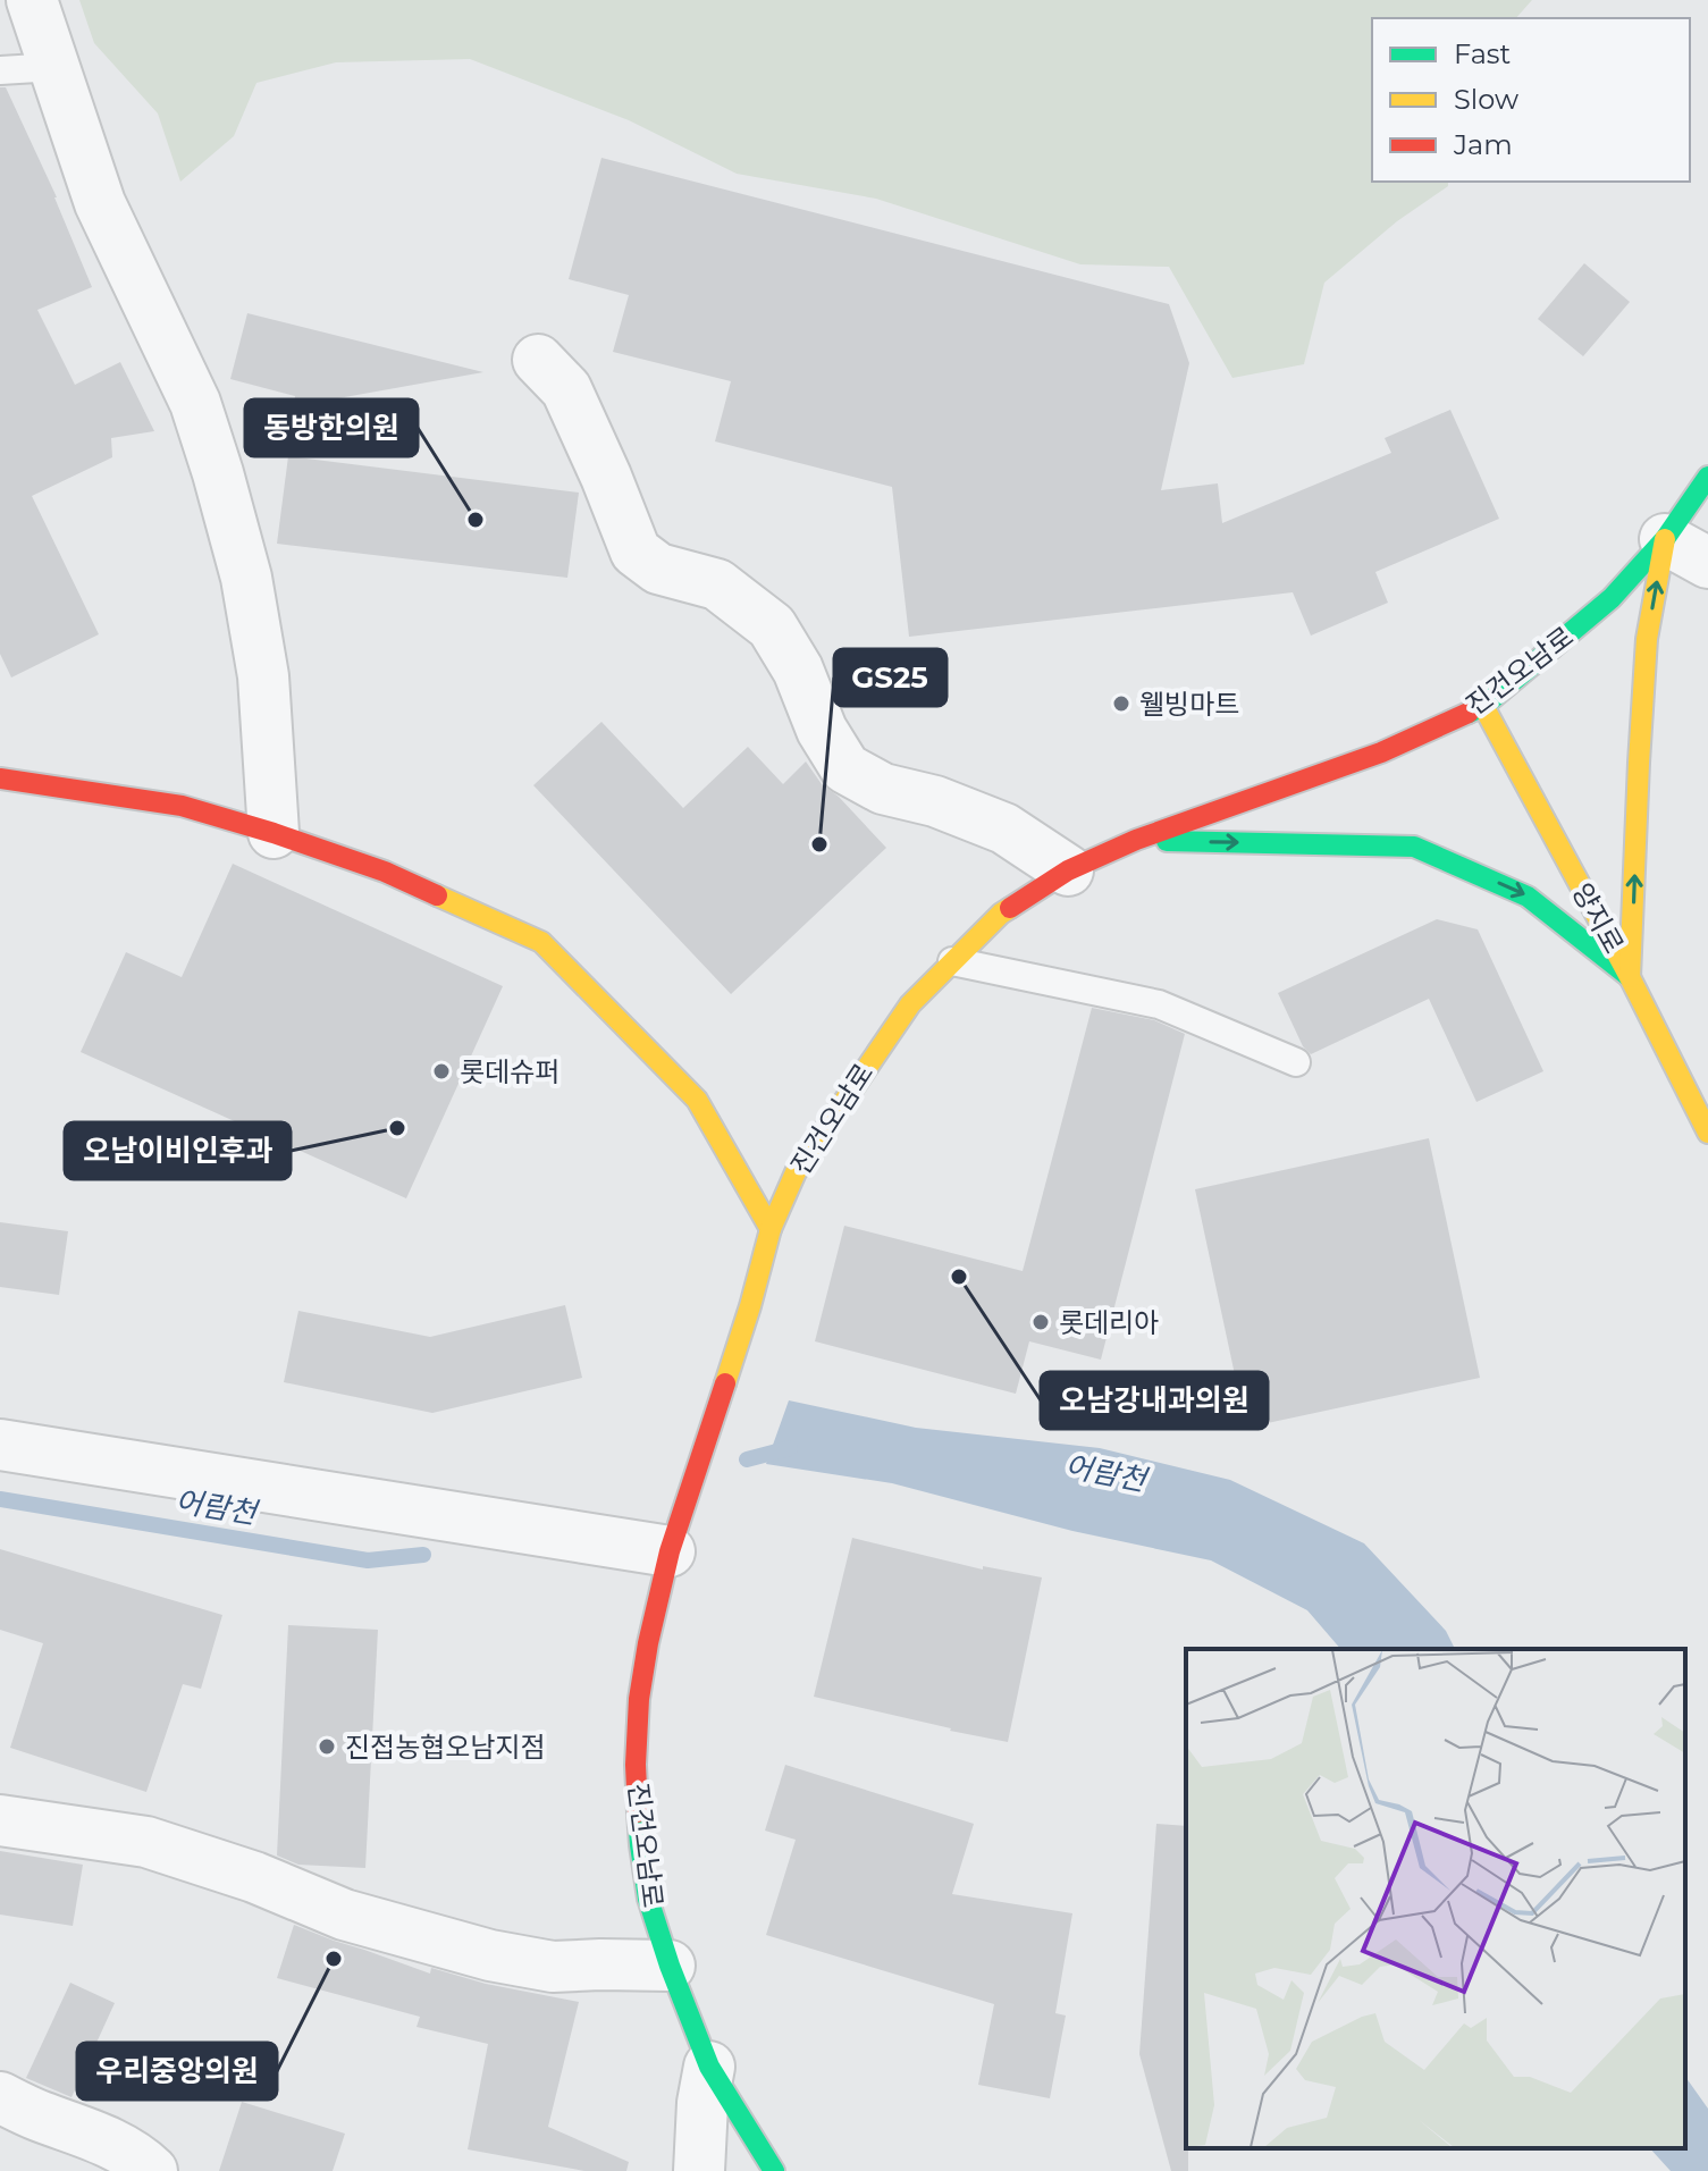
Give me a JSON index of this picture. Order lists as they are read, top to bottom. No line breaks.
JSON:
{"streets":{"street":["진건오남로","양지로"]},"crossings":[["진건오남로","양지로"]],"water":["어람천"],"places":["동방한의원","웰빙마트","GS25","롯데슈퍼","오남이비인후과","오남강내과의원","롯데리아","진접농협오남지점","우리중앙의원"],"legend":["Fast","Slow","Jam"]}
